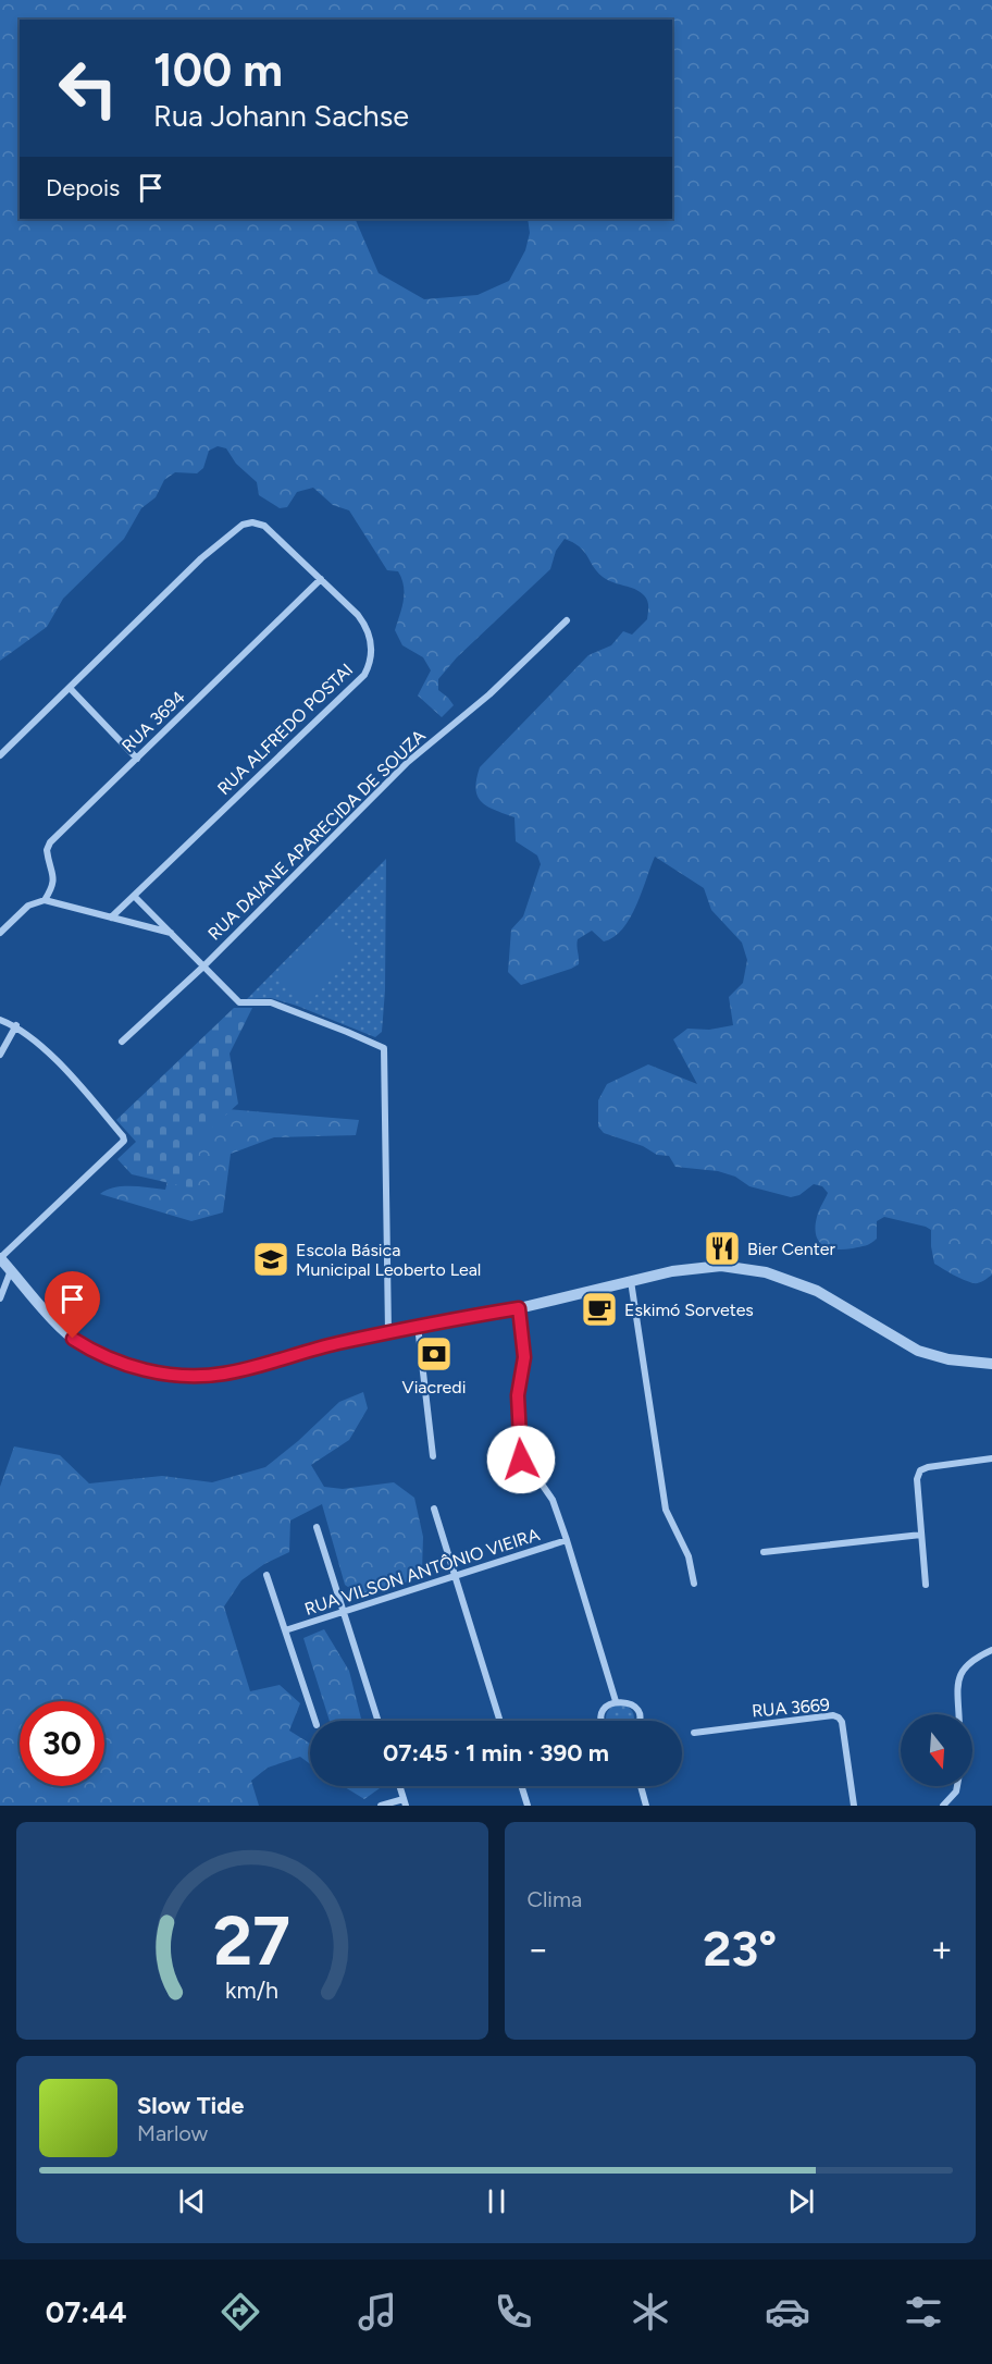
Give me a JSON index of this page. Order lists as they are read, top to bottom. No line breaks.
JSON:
{"streets":{"street":["RUA 3694","RUA ALFREDO POSTAI","RUA DAIANE APARECIDA DE SOUZA","RUA VILSON ANTÔNIO VIEIRA","RUA 3669"]},"crossings":[["RUA 3694","RUA ALFREDO POSTAI"]],"places":{"restaurant":["Bier Center"],"school or university":["Escola Básica Municipal Leoberto Leal"],"cafe":["Eskimó Sorvetes"],"bank":["Viacredi"]},"north":"bottom","page":{"turn":["100 m","Rua Johann Sachse"],"then":"Depois","limit":"30","trip":"07:45 · 1 min · 390 m","tile":"Clima","heat":["−","23°","+"],"song":["Slow Tide","Marlow"],"tabs":"07:44","gauge":["27","km/h"]}}
